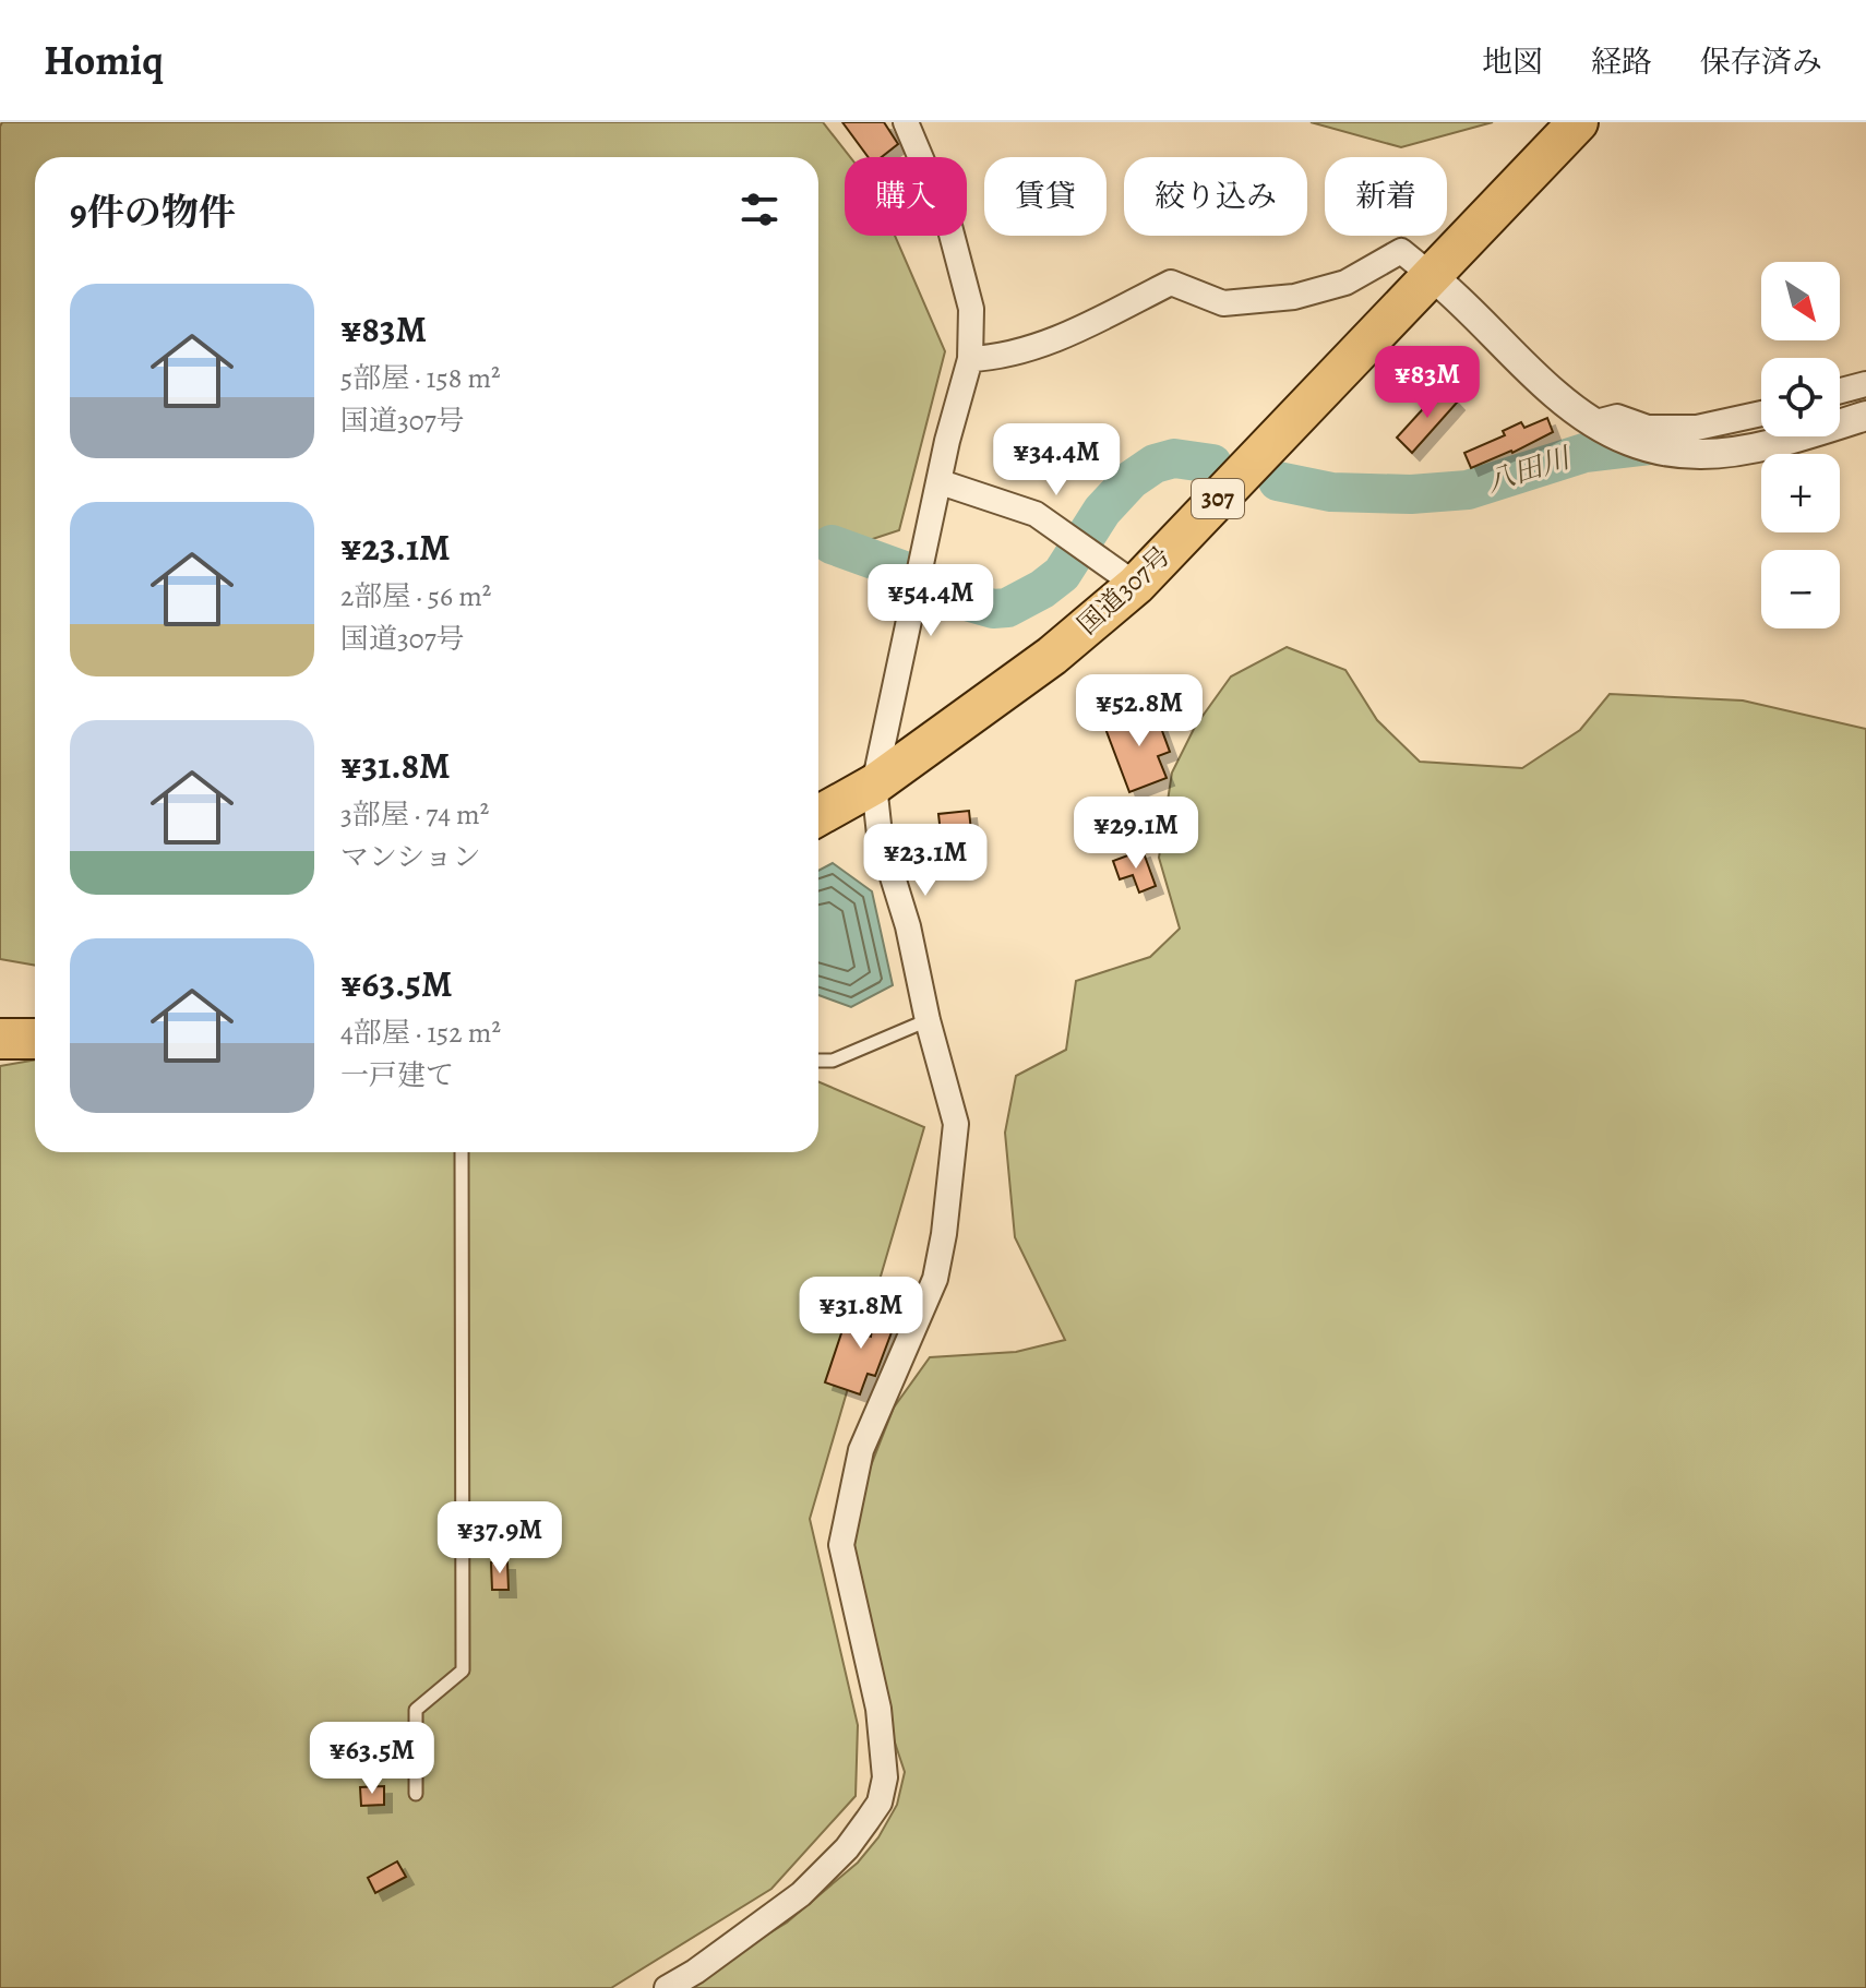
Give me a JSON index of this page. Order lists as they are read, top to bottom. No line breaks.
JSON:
{"streets":{"highway":["307","国道307号"]},"water":["八田川"],"north":"bottom right","page":{"header":"Homiq","nav":["地図","経路","保存済み"],"chip":["購入","賃貸","絞り込み","新着"],"heading":"9件の物件","map_buttons":["+","−"],"list":[{"name":"¥83M","note":"5部屋 · 158 m² · 国道307号"},{"name":"¥23.1M","note":"2部屋 · 56 m² · 国道307号"},{"name":"¥31.8M","note":"3部屋 · 74 m² · マンション"},{"name":"¥63.5M","note":"4部屋 · 152 m² · 一戸建て"}],"price":["¥83M","¥34.4M","¥54.4M","¥52.8M","¥29.1M","¥23.1M","¥31.8M","¥37.9M","¥63.5M"]}}
